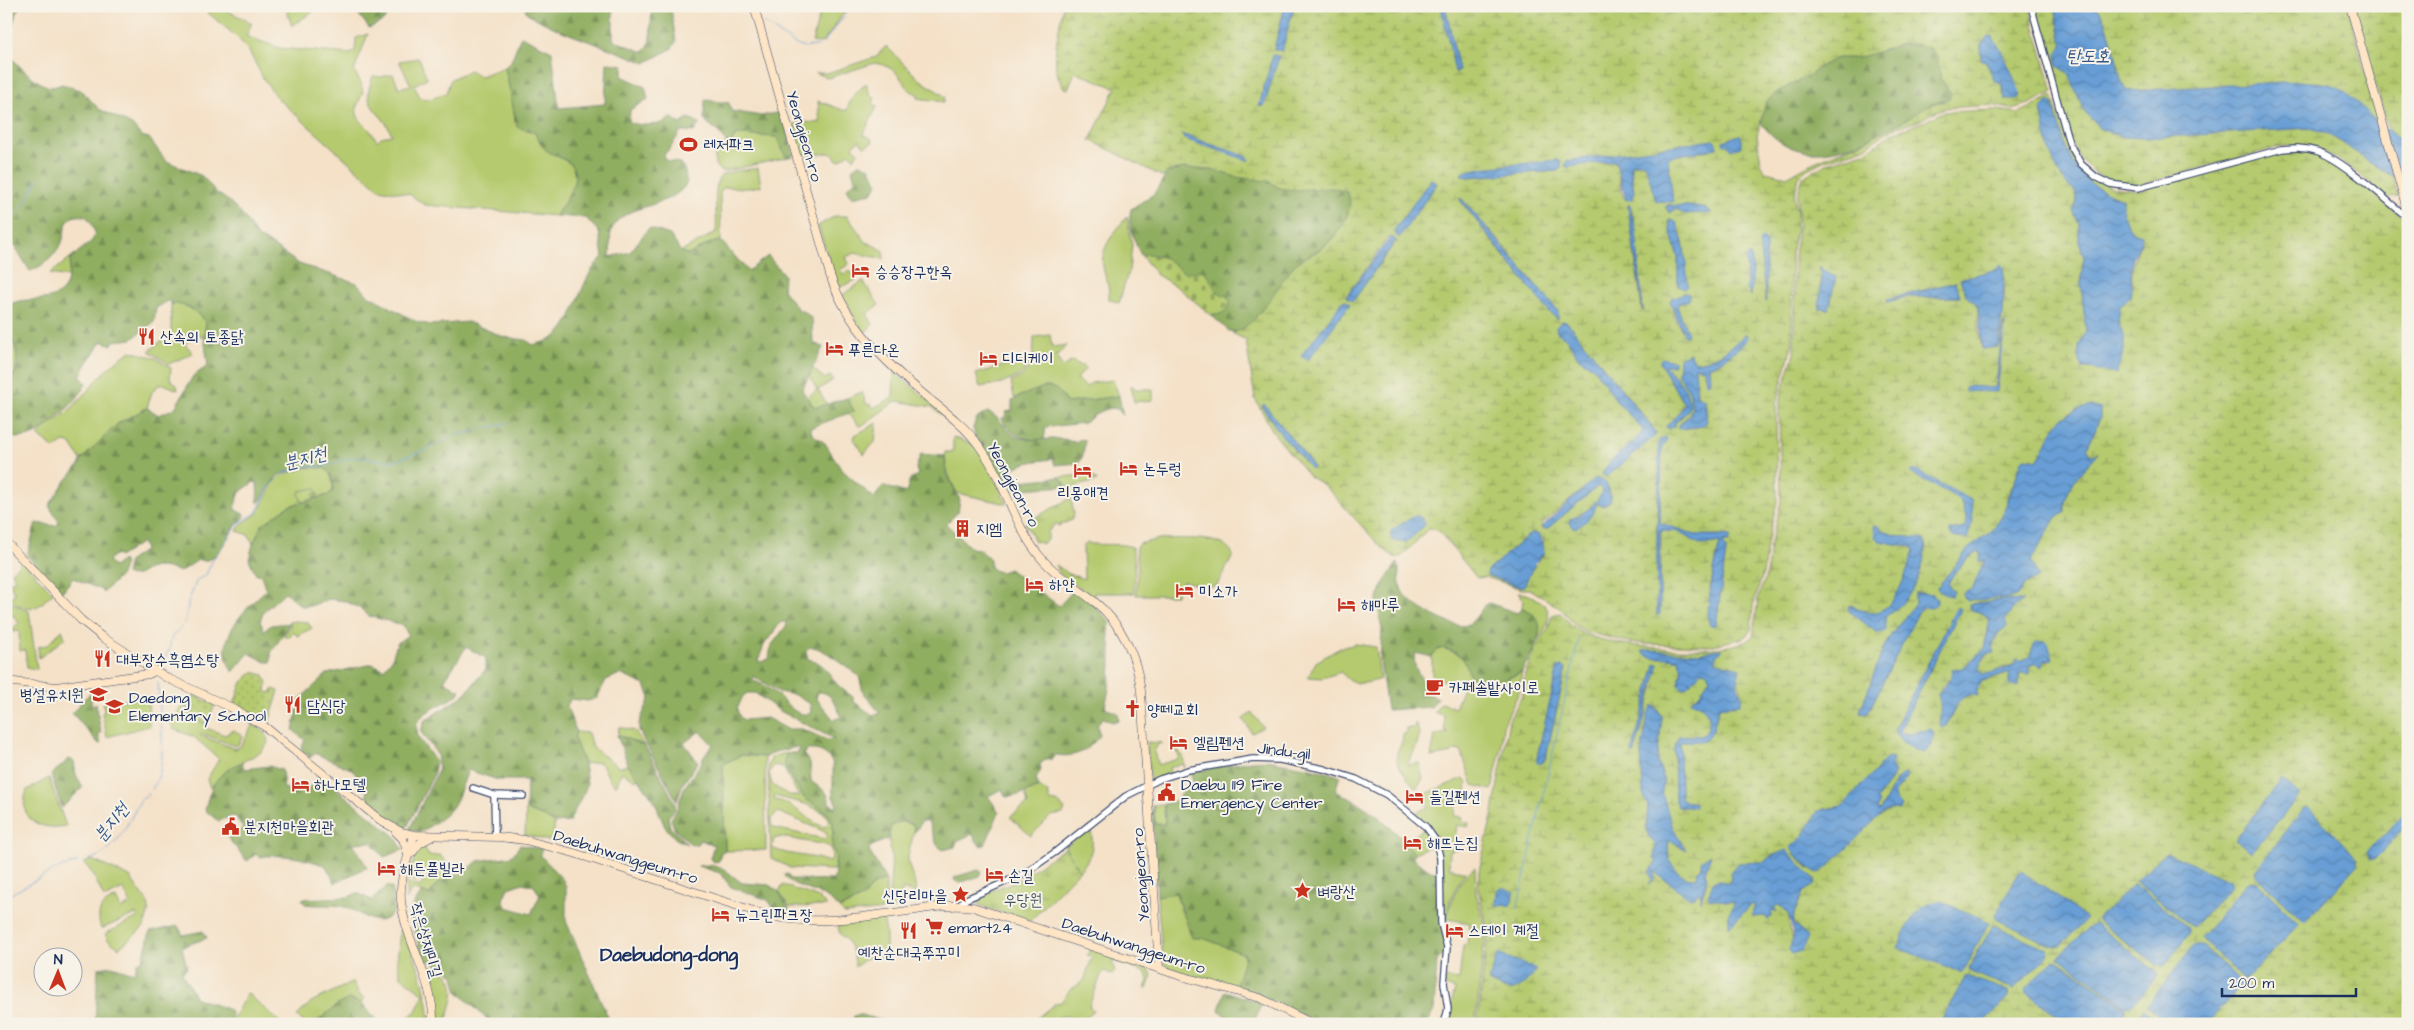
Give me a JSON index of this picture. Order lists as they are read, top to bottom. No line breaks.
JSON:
{"streets":{"street":["Yeongjeon-ro","Jindu-gil","Daebuhwanggeum-ro","작은상재미길"]},"crossings":[["Yeongjeon-ro","Jindu-gil"],["Yeongjeon-ro","Daebuhwanggeum-ro"],["Jindu-gil","Daebuhwanggeum-ro"],["Daebuhwanggeum-ro","작은상재미길"]],"districts":["Daebudong-dong"],"water":["탄도호","분지천"],"parks":["우당원"],"places":{"sports":["레저파크"],"hotel":["승승장구한옥","푸른다온","디디케이","논두렁","리몽애견","하얀","미소가","해마루","엘림펜션","하나모텔","들길펜션","해뜨는집","해든풀빌라","손길","뉴그린파크장","스테이 계절"],"restaurant":["산속의 토종닭","대부장수흑염소탕","담식당","예찬순대국쭈꾸미"],"building":["지엠"],"cafe":["카페솔밭사이로"],"school or university":["병설유치원","Daedong Elementary School"],"church":["양떼교회"],"public building":["Daebu 119 Fire Emergency Center","분지천마을회관"],"place":["벼랑산","신당리마을"],"supermarket":["emart24"]},"scale_bar":"200 m","north":"top"}
